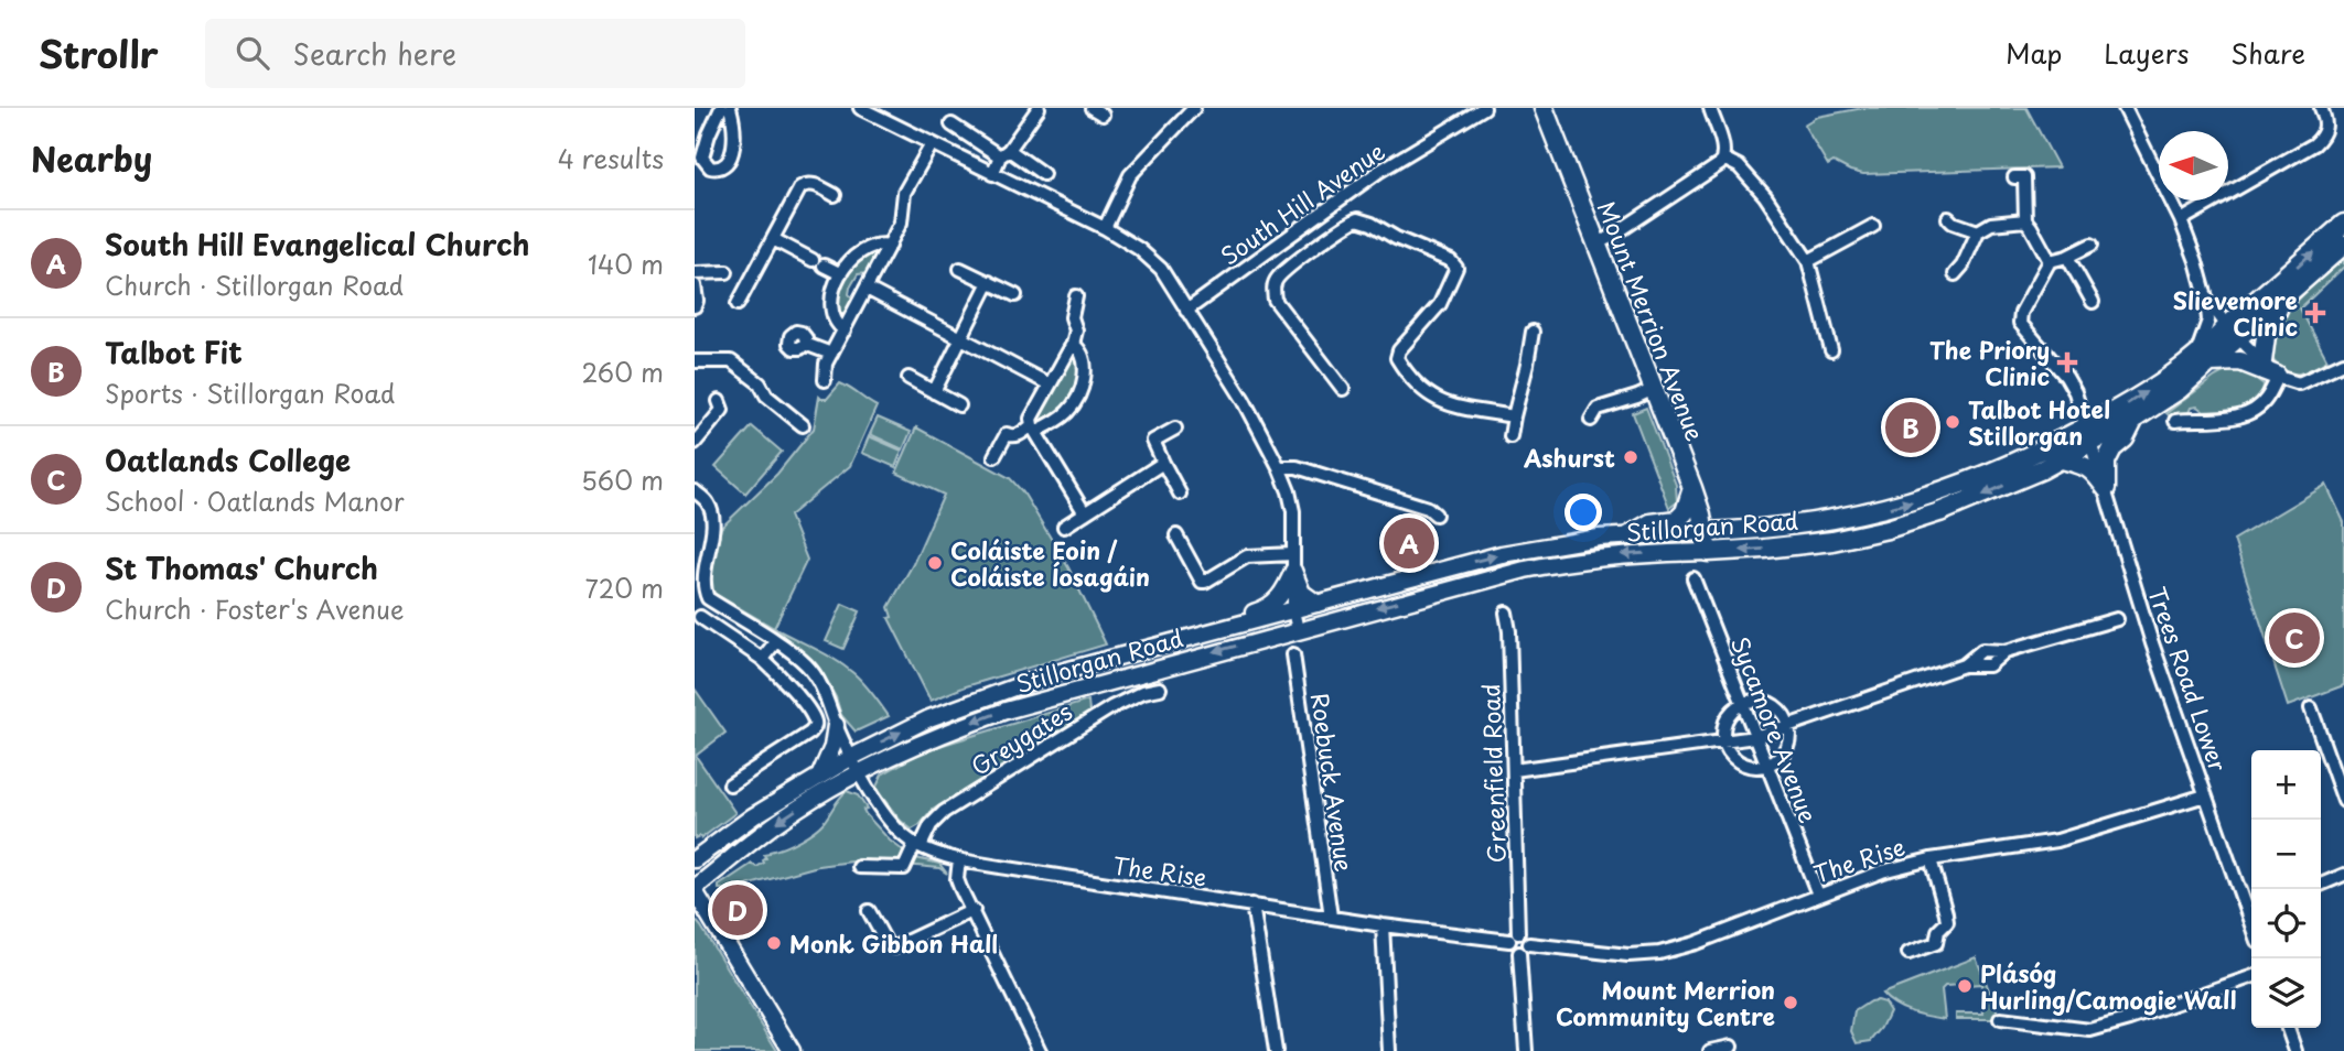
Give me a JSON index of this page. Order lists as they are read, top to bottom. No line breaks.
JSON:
{"streets":{"highway":["Mount Merrion Avenue","Stillorgan Road"],"street":["South Hill Avenue","Trees Road Lower","Sycamore Avenue","Greygates","Greenfield Road","Roebuck Avenue","The Rise"]},"crossings":[["Mount Merrion Avenue","Stillorgan Road"],["Stillorgan Road","Trees Road Lower"],["Stillorgan Road","The Rise"],["Trees Road Lower","The Rise"],["Sycamore Avenue","The Rise"],["Greygates","The Rise"],["Greenfield Road","The Rise"],["Roebuck Avenue","The Rise"]],"places":{"health":["Slievemore Clinic","The Priory Clinic"],"other":["Talbot Hotel Stillorgan","Ashurst","Coláiste Eoin / Coláiste Íosagáin","Monk Gibbon Hall","Plásóg Hurling/Camogie Wall","Mount Merrion Community Centre"]},"north":"left","page":{"header":"Strollr","search":"Search here","nav":["Map","Layers","Share"],"heading":["Nearby","4 results"],"list":[{"mark":"A","name":"South Hill Evangelical Church","note":"Church · Stillorgan Road","value":"140 m"},{"mark":"B","name":"Talbot Fit","note":"Sports · Stillorgan Road","value":"260 m"},{"mark":"C","name":"Oatlands College","note":"School · Oatlands Manor","value":"560 m"},{"mark":"D","name":"St Thomas' Church","note":"Church · Foster's Avenue","value":"720 m"}],"pins":["B","A","C","D"],"map_buttons":["+","−"]}}
